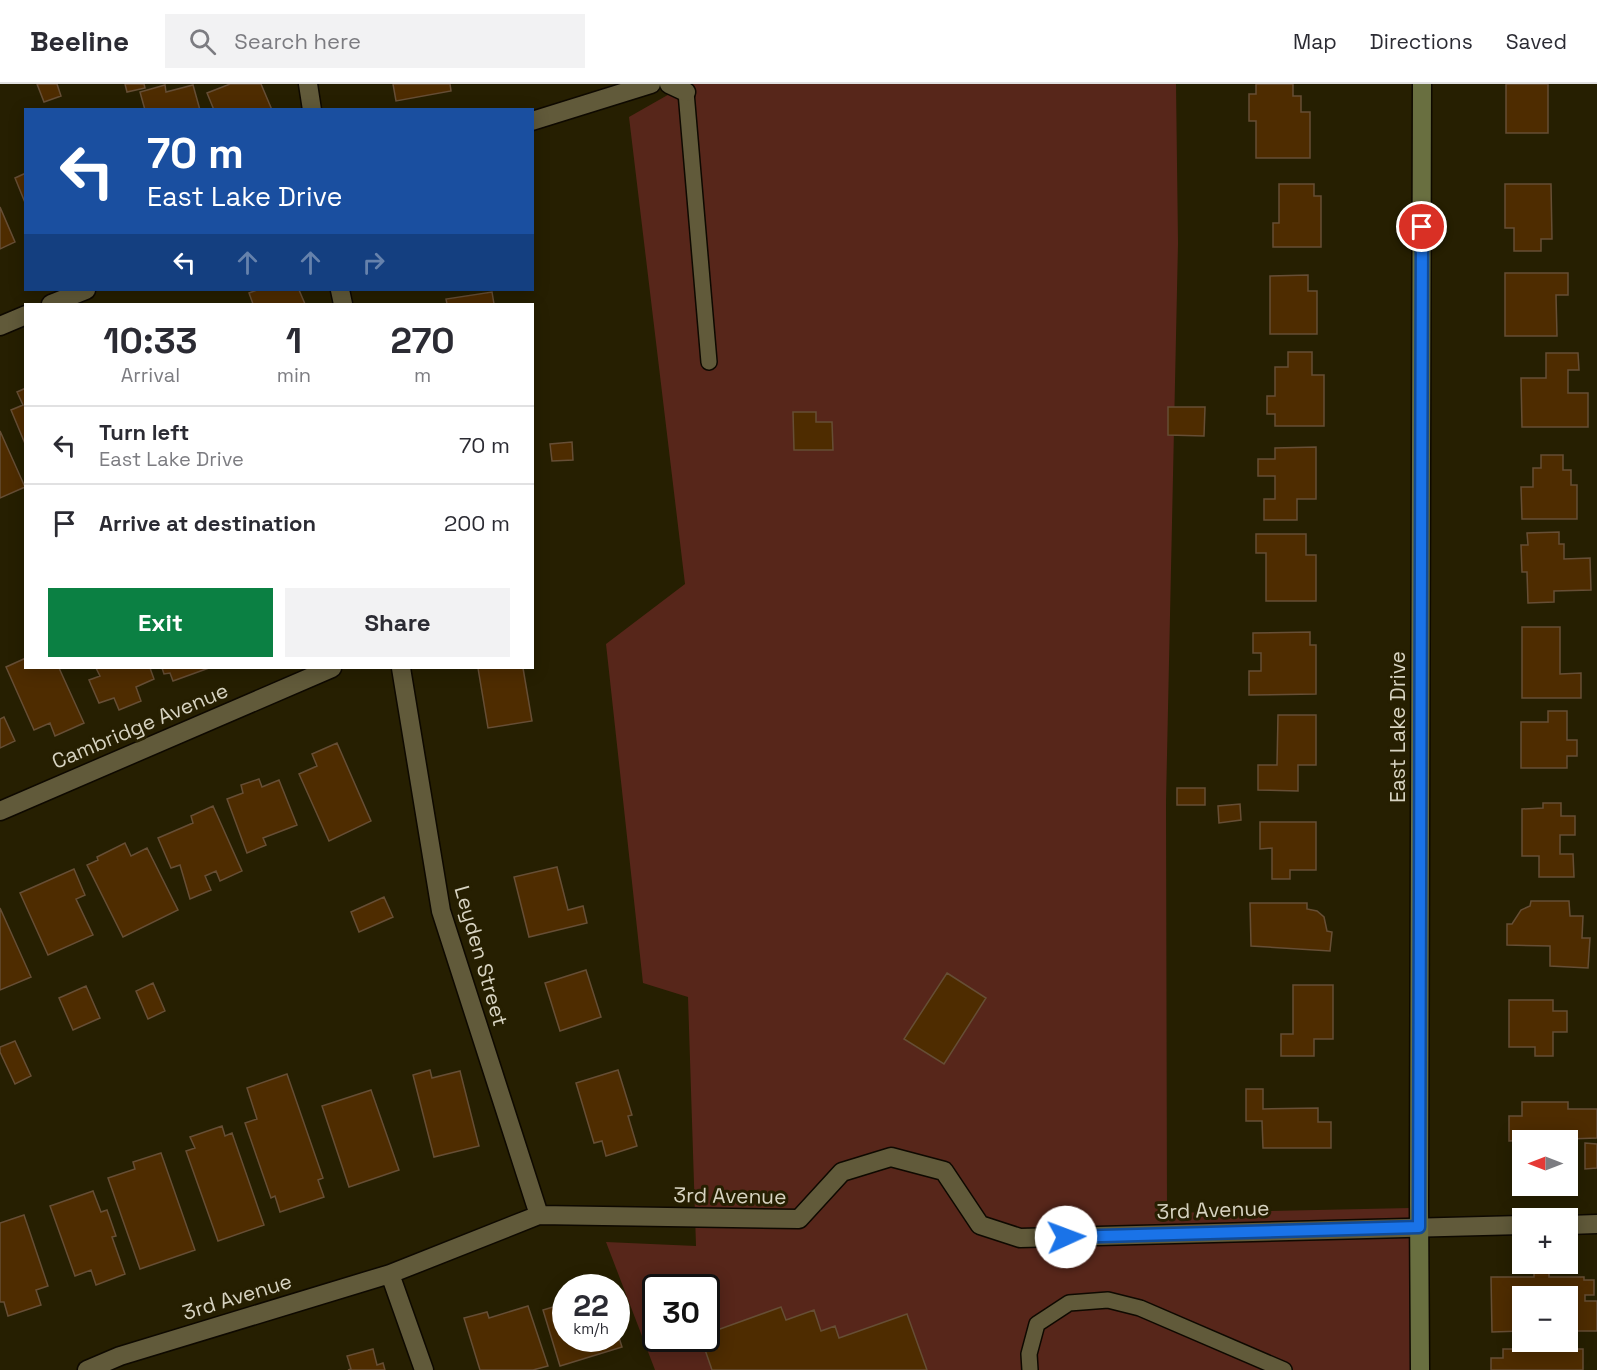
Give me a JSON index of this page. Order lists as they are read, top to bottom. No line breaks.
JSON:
{"streets":{"street":["Cambridge Avenue","East Lake Drive","Leyden Street","3rd Avenue"]},"crossings":[["East Lake Drive","3rd Avenue"],["Leyden Street","3rd Avenue"]],"north":"left","page":{"header":"Beeline","search":"Search here","nav":["Map","Directions","Saved"],"turn":["70 m","East Lake Drive"],"eta":["10:33","Arrival","1","min","270","m"],"list":[{"name":"Turn left","note":"East Lake Drive","value":"70 m"},{"name":"Arrive at destination","value":"200 m"}],"buttons":["Exit","Share"],"map_buttons":["+","−"],"speed":"22 km/h","limit":"30"}}
